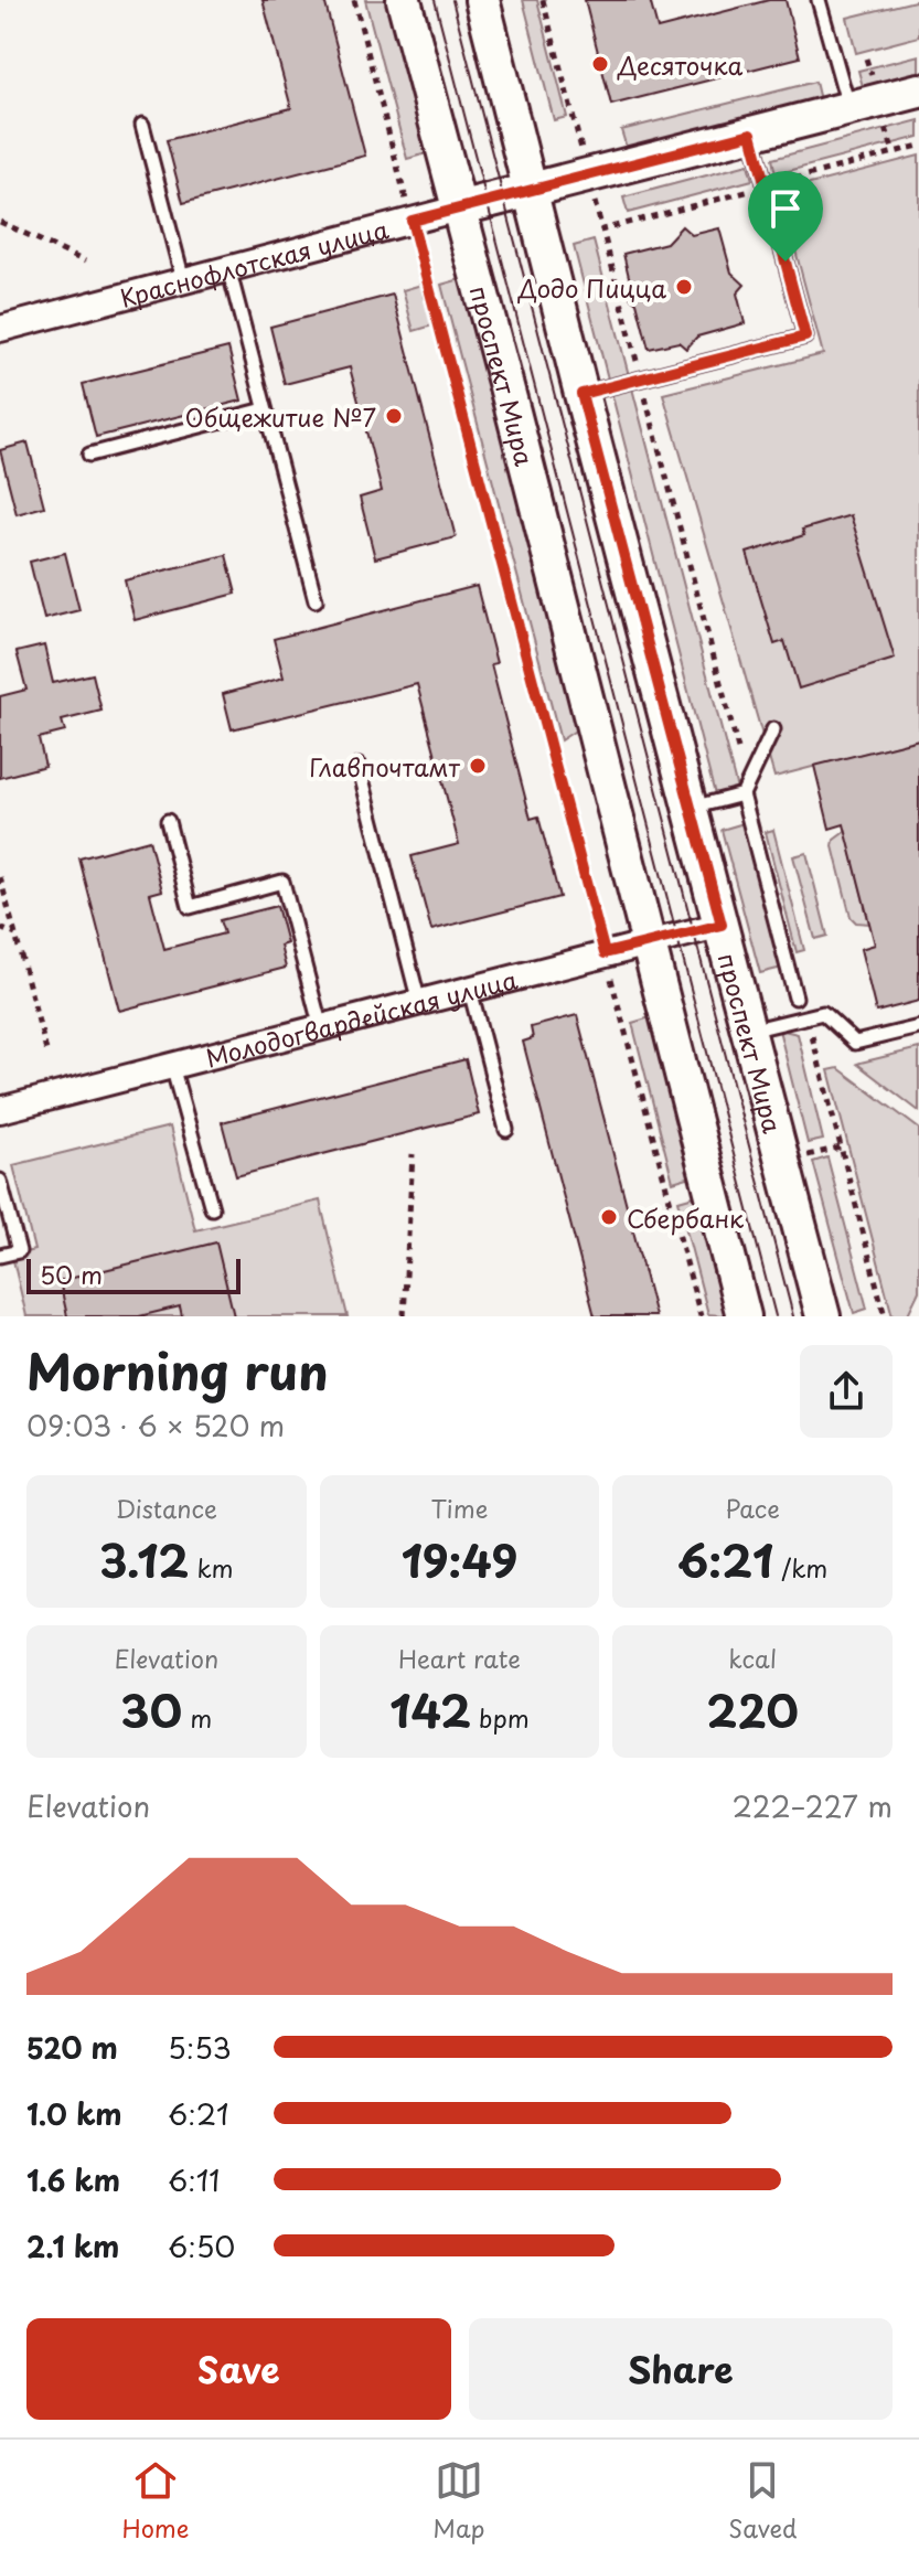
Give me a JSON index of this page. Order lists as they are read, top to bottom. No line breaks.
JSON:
{"streets":{"main road":["Краснофлотская улица","проспект Мира"],"street":["Молодогвардейская улица"]},"crossings":[["Краснофлотская улица","проспект Мира"],["проспект Мира","Молодогвардейская улица"]],"places":["Десяточка","Додо Пицца","Общежитие №7","Главпочтамт","Сбербанк"],"scale_bar":"50 m","page":{"scale":"50 m","heading":["Morning run","09:03 · 6 × 520 m"],"stats":[["Distance","3.12 km"],["Time","19:49"],["Pace","6:21 /km"],["Elevation","30 m"],["Heart rate","142 bpm"],["kcal","220"]],"chart":["Elevation","222–227 m"],"list":[{"name":"520 m","note":"5:53"},{"name":"1.0 km","note":"6:21"},{"name":"1.6 km","note":"6:11"},{"name":"2.1 km","note":"6:50"}],"buttons":["Save","Share"],"tabs":["Home","Map","Saved"]}}
